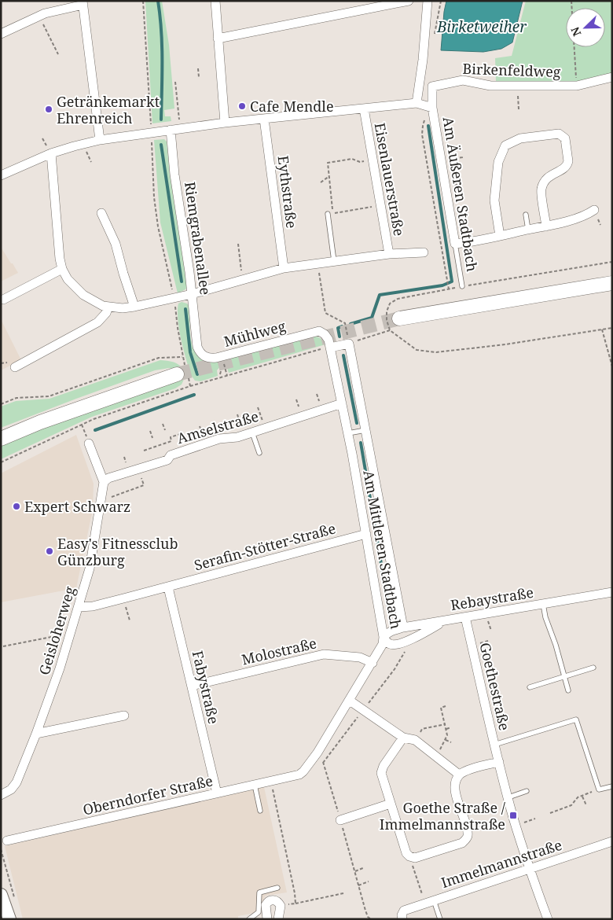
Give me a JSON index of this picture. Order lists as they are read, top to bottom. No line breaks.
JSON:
{"streets":{"street":["Birkenfeldweg","Eisenlauerstraße","Eythstraße","Am Äußeren Stadtbach","Riemgrabenallee","Mühlweg","Amselstraße","Serafin-Stötter-Straße","Am Mittleren Stadtbach","Rebaystraße","Geisloherweg","Molostraße","Goethestraße","Fabystraße","Oberndorfer Straße","Immelmannstraße"]},"crossings":[["Riemgrabenallee","Mühlweg"],["Mühlweg","Am Mittleren Stadtbach"],["Amselstraße","Am Mittleren Stadtbach"],["Amselstraße","Geisloherweg"],["Serafin-Stötter-Straße","Am Mittleren Stadtbach"],["Serafin-Stötter-Straße","Geisloherweg"],["Serafin-Stötter-Straße","Fabystraße"],["Am Mittleren Stadtbach","Rebaystraße"],["Am Mittleren Stadtbach","Molostraße"],["Am Mittleren Stadtbach","Oberndorfer Straße"],["Rebaystraße","Goethestraße"],["Molostraße","Fabystraße"],["Goethestraße","Immelmannstraße"],["Fabystraße","Oberndorfer Straße"]],"water":["Birketweiher"],"places":{"other":["Cafe Mendle","Getränkemarkt Ehrenreich","Expert Schwarz","Easy's Fitnessclub Günzburg"],"transit":["Goethe Straße / Immelmannstraße"]},"north":"bottom left"}
